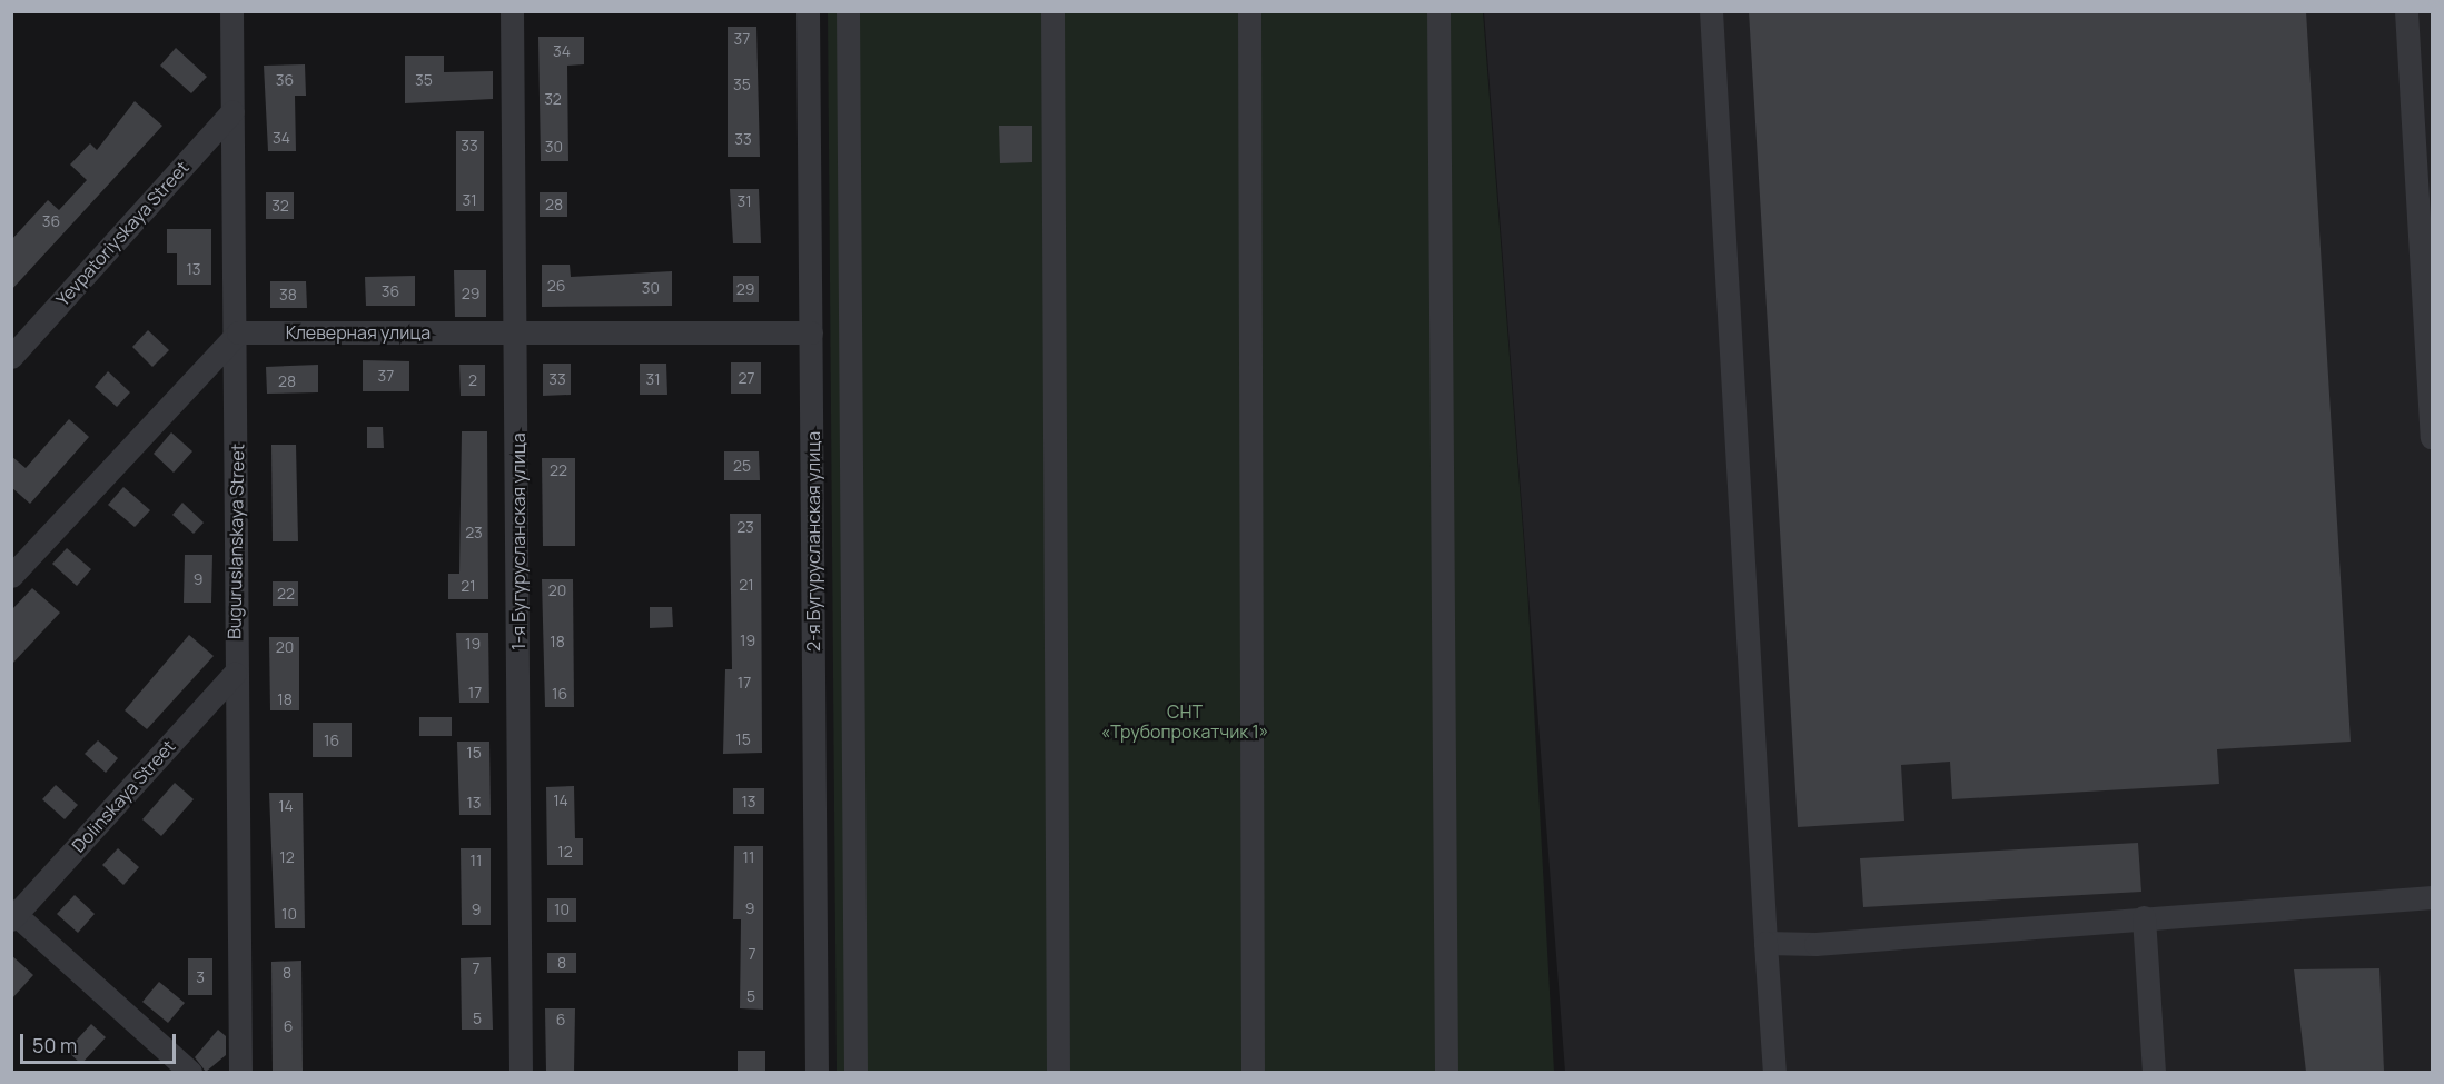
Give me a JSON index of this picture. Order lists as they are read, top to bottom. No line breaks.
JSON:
{"streets":{"street":["Yevpatoriyskaya Street","Клеверная улица","Buguruslanskaya Street","1-я Бугурусланская улица","2-я Бугурусланская улица","Dolinskaya Street"]},"crossings":[["Yevpatoriyskaya Street","Buguruslanskaya Street"],["Клеверная улица","Buguruslanskaya Street"],["Клеверная улица","1-я Бугурусланская улица"],["Клеверная улица","2-я Бугурусланская улица"],["Buguruslanskaya Street","Dolinskaya Street"]],"parks":["СНТ «Трубопрокатчик 1»"],"house_numbers":["37","34","36","35","35","32","34","33","33","30","31","31","28","32","36","13","26","30","29","36","29","38","37","27","33","31","2","28","25","22","23","23","9","21","21","20","22","19","18","19","20","17","17","16","18","15","16","15","14","13","13","14","12","12","11","11","9","9","10","10","7","8","7","8","3","5","5","6","6"],"scale_bar":"50 m"}
